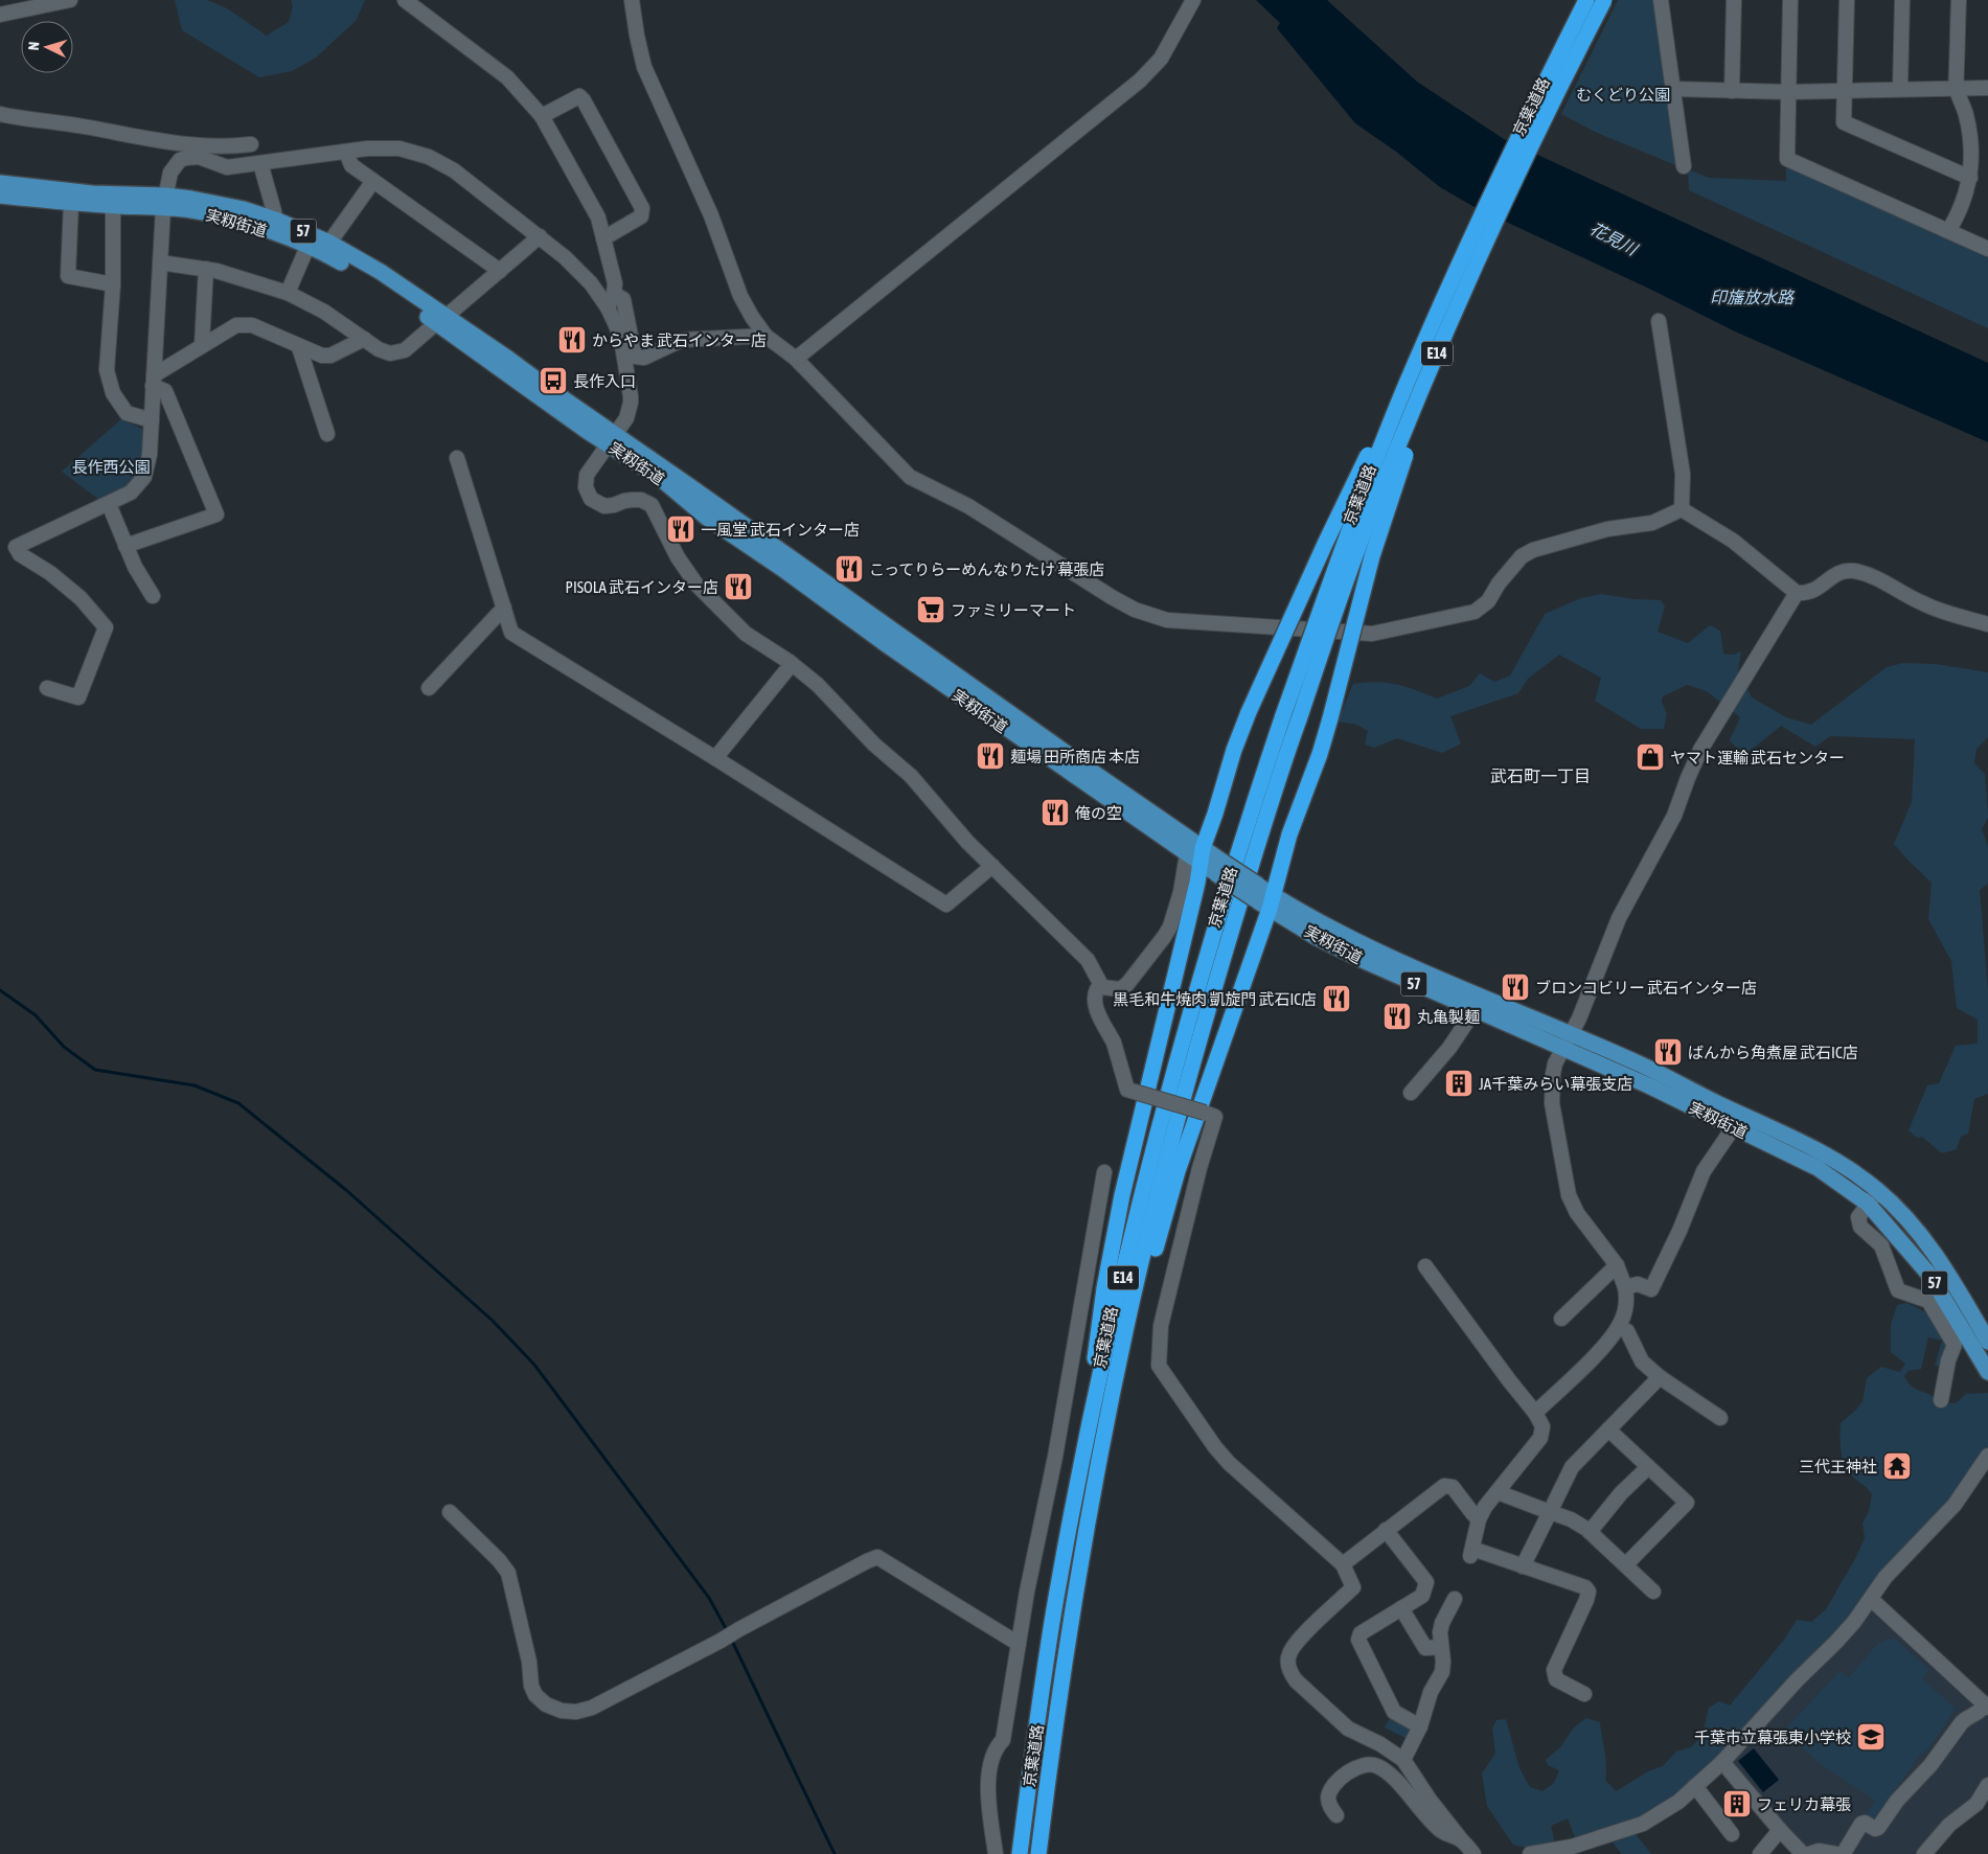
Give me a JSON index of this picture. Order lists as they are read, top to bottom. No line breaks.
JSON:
{"streets":{"highway":["京葉道路","E14"],"main road":["実籾街道","57"]},"districts":["武石町一丁目"],"water":["花見川","印旛放水路"],"parks":["むくどり公園","長作西公園"],"places":{"restaurant":["からやま 武石インター店","一風堂 武石インター店","こってりらーめんなりたけ 幕張店","PISOLA 武石インター店","麺場 田所商店 本店","俺の空","ブロンコビリー 武石インター店","黒毛和牛焼肉 凱旋門 武石IC店","丸亀製麺","ばんから角煮屋 武石IC店"],"bus stop":["長作入口"],"supermarket":["ファミリーマート"],"shop":["ヤマト運輸 武石センター"],"building":["JA千葉みらい幕張支店","フェリカ幕張"],"temple":["三代王神社"],"school or university":["千葉市立幕張東小学校"]},"north":"left"}
